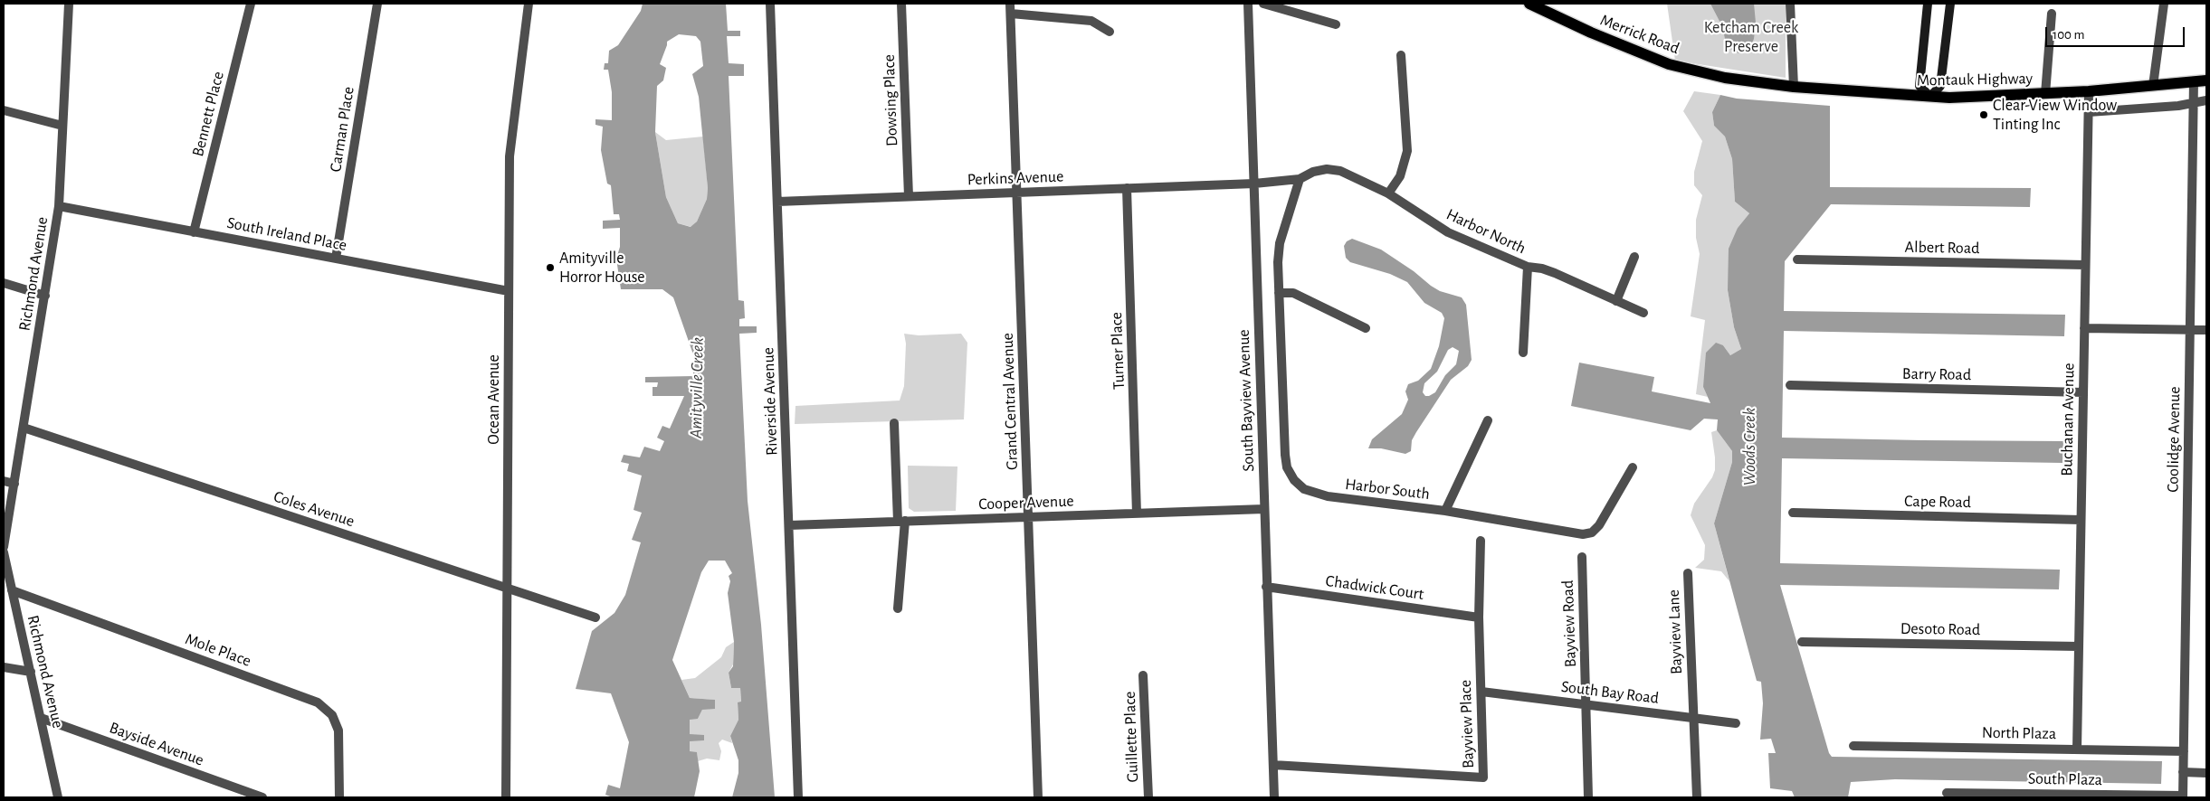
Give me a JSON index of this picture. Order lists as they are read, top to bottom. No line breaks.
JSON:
{"streets":{"main road":["Merrick Road","Montauk Highway"],"street":["Dowsing Place","Bennett Place","Carman Place","Perkins Avenue","Harbor North","South Ireland Place","Albert Road","Richmond Avenue","Turner Place","Barry Road","Ocean Avenue","South Bayview Avenue","Riverside Avenue","Grand Central Avenue","Buchanan Avenue","Coolidge Avenue","Harbor South","Cape Road","Cooper Avenue","Coles Avenue","Chadwick Court","Bayview Road","Desoto Road","Bayview Lane","Mole Place","South Bay Road","Bayview Place","North Plaza","Guillette Place","Bayside Avenue","South Plaza"]},"crossings":[["Merrick Road","Montauk Highway"],["Montauk Highway","Buchanan Avenue"],["Montauk Highway","Coolidge Avenue"],["Dowsing Place","Perkins Avenue"],["Bennett Place","South Ireland Place"],["Carman Place","South Ireland Place"],["Perkins Avenue","Harbor North"],["Perkins Avenue","Turner Place"],["Perkins Avenue","South Bayview Avenue"],["Perkins Avenue","Riverside Avenue"],["Perkins Avenue","Grand Central Avenue"],["Harbor North","South Bayview Avenue"],["Harbor North","Harbor South"],["South Ireland Place","Richmond Avenue"],["South Ireland Place","Ocean Avenue"],["Albert Road","Buchanan Avenue"],["Richmond Avenue","Coles Avenue"],["Richmond Avenue","Mole Place"],["Richmond Avenue","Bayside Avenue"],["Turner Place","Cooper Avenue"],["Barry Road","Buchanan Avenue"],["Ocean Avenue","Coles Avenue"],["South Bayview Avenue","Cooper Avenue"],["South Bayview Avenue","Chadwick Court"],["South Bayview Avenue","Bayview Place"],["Riverside Avenue","Cooper Avenue"],["Grand Central Avenue","Cooper Avenue"],["Buchanan Avenue","Cape Road"],["Buchanan Avenue","Desoto Road"],["Buchanan Avenue","North Plaza"],["Coolidge Avenue","North Plaza"],["Coolidge Avenue","South Plaza"],["Chadwick Court","Bayview Place"],["Bayview Road","South Bay Road"],["Bayview Lane","South Bay Road"],["South Bay Road","Bayview Place"]],"water":["Amityville Creek","Woods Creek"],"parks":["Ketcham Creek Preserve"],"places":["Clear-View Window Tinting Inc","Amityville Horror House"],"scale_bar":"100 m"}
